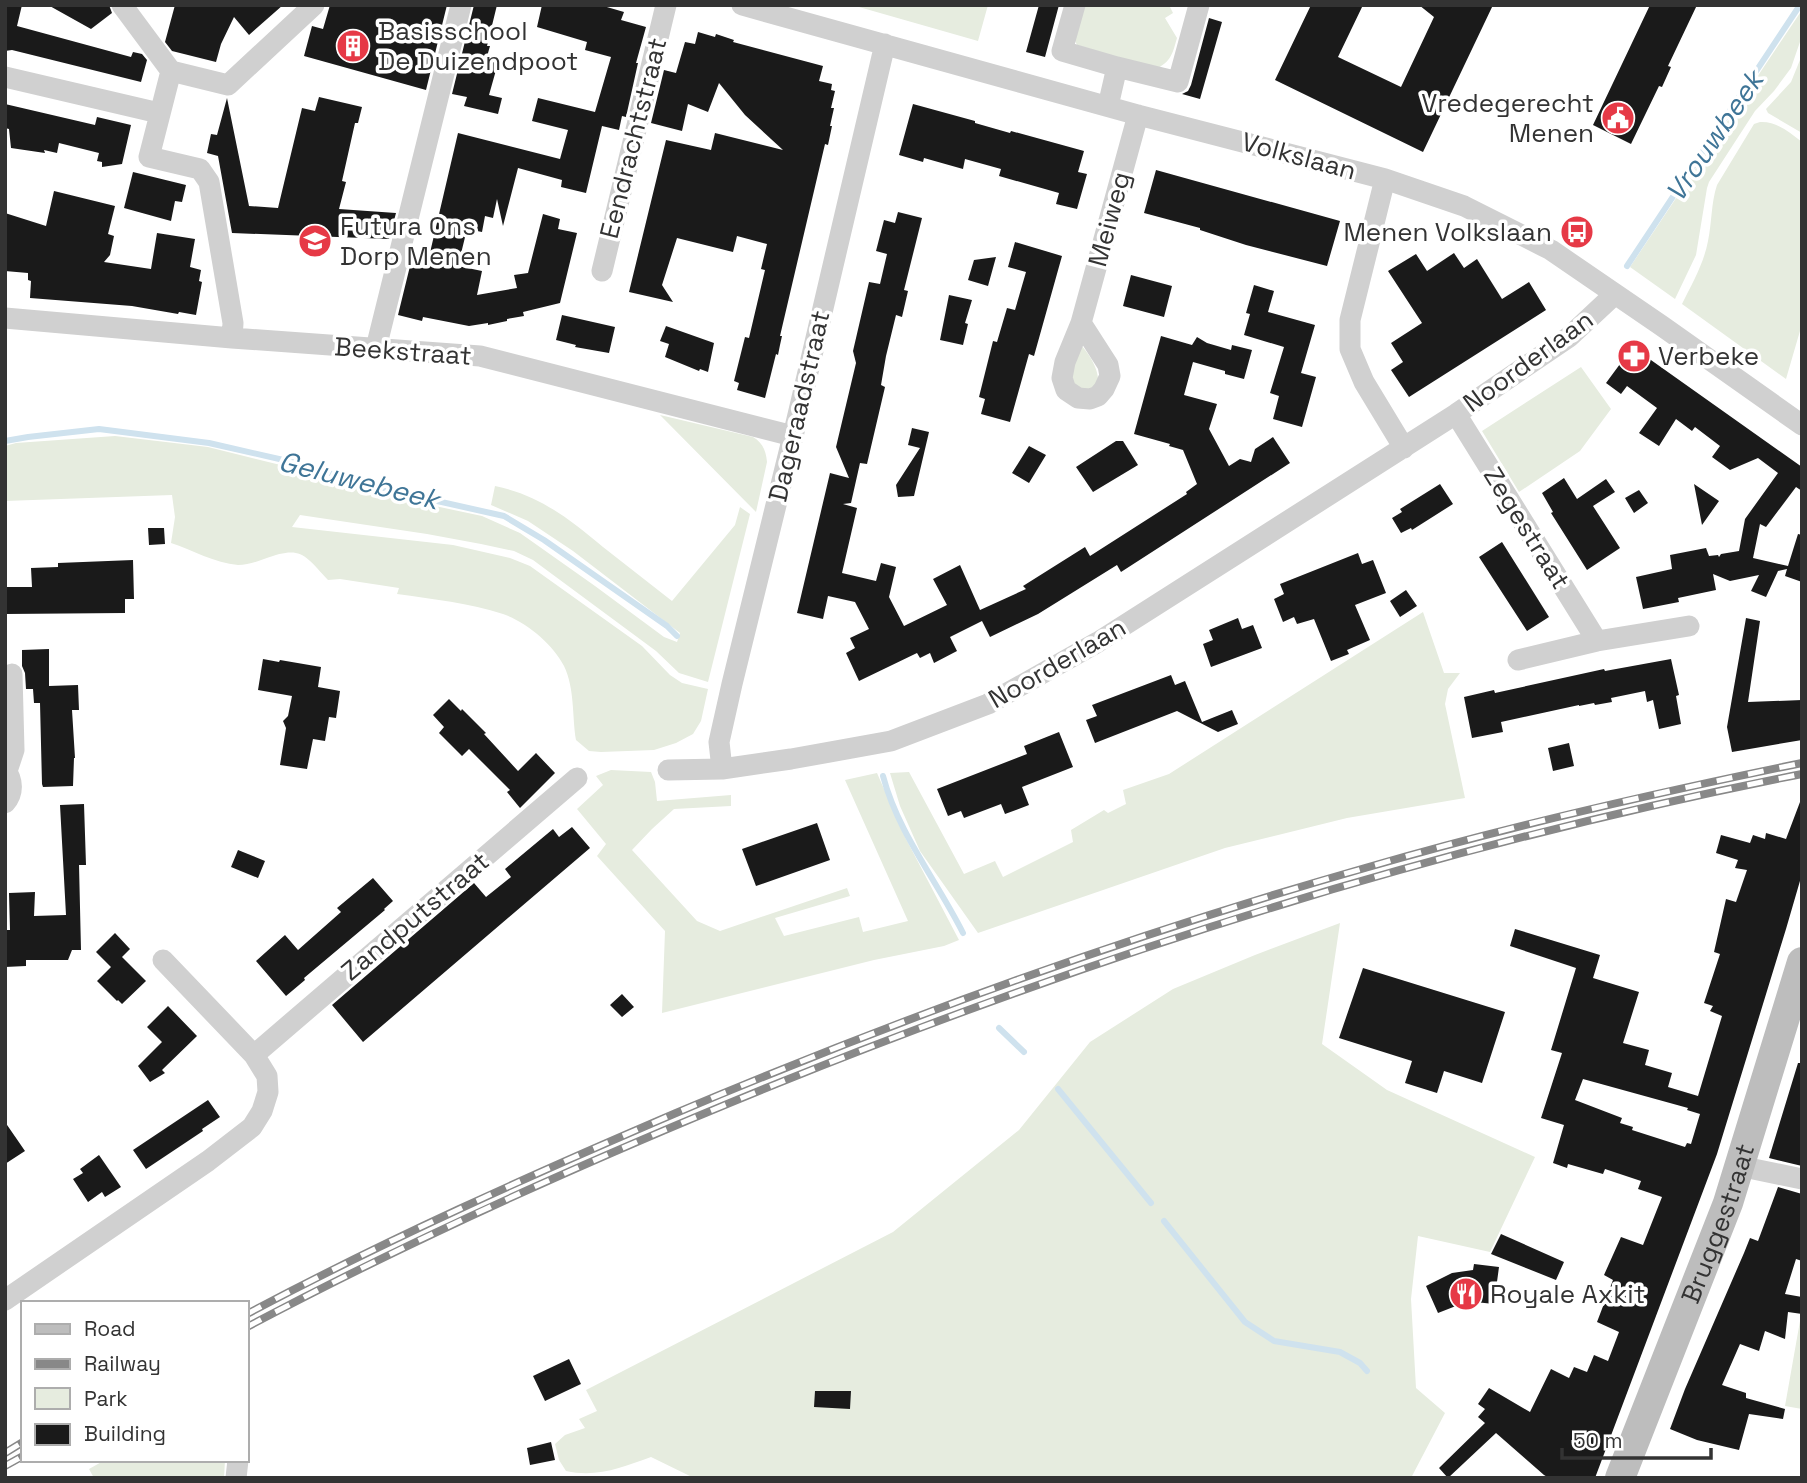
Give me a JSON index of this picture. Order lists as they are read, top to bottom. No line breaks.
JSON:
{"streets":{"street":["Eendrachtstraat","Volkslaan","Meiweg","Beekstraat","Noorderlaan","Dageraadstraat","Zegestraat","Zandputstraat","Bruggestraat"]},"crossings":[["Volkslaan","Meiweg"],["Volkslaan","Noorderlaan"],["Volkslaan","Dageraadstraat"],["Beekstraat","Dageraadstraat"],["Noorderlaan","Dageraadstraat"],["Noorderlaan","Zegestraat"]],"water":["Vrouwbeek","Geluwebeek"],"places":{"building":["Basisschool De Duizendpoot"],"public building":["Vredegerecht Menen"],"bus stop":["Menen Volkslaan"],"school or university":["Futura Ons Dorp Menen"],"pharmacy":["Verbeke"],"restaurant":["Royale Axkit"]},"legend":["Road","Railway","Park","Building"],"scale_bar":"50 m"}
